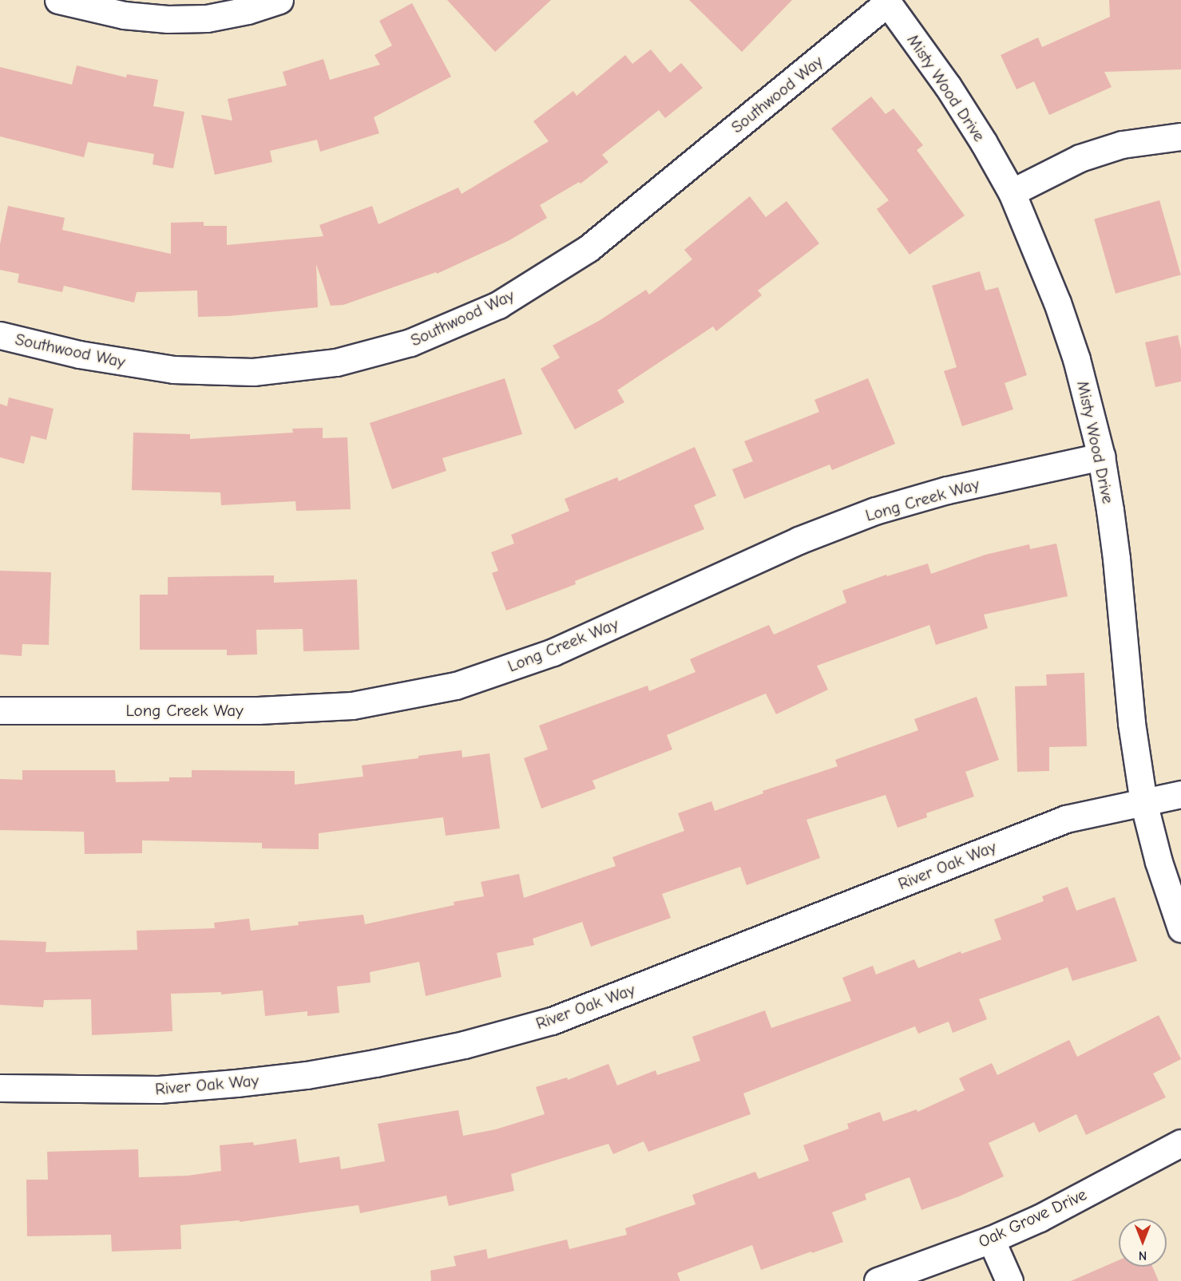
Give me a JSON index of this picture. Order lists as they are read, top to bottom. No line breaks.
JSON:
{"streets":{"street":["Misty Wood Drive","Southwood Way","Long Creek Way","River Oak Way","Oak Grove Drive"]},"crossings":[["Misty Wood Drive","Southwood Way"],["Misty Wood Drive","Long Creek Way"],["Misty Wood Drive","River Oak Way"]],"north":"bottom"}
